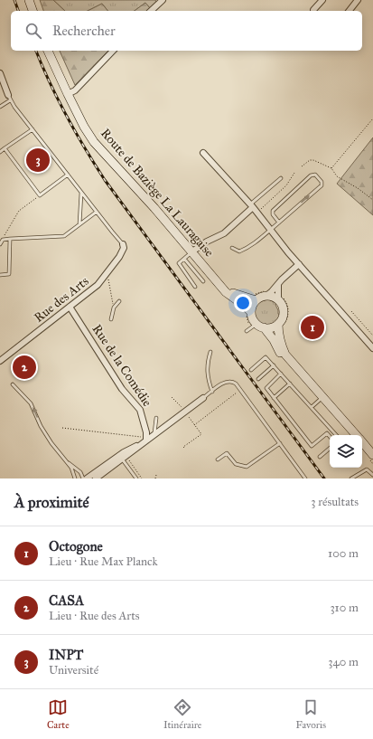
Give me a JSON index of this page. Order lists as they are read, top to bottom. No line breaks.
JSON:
{"streets":{"main road":["Route de Baziège La Lauragaise"],"street":["Rue des Arts","Rue de la Comédie"]},"crossings":[["Rue des Arts","Rue de la Comédie"]],"page":{"search":"Rechercher","pins":["3","1","2"],"heading":["À proximité","3 résultats"],"list":[{"mark":"1","name":"Octogone","note":"Lieu · Rue Max Planck","value":"100 m"},{"mark":"2","name":"CASA","note":"Lieu · Rue des Arts","value":"310 m"},{"mark":"3","name":"INPT","note":"Université","value":"340 m"}],"nav":["Carte","Itinéraire","Favoris"]}}
